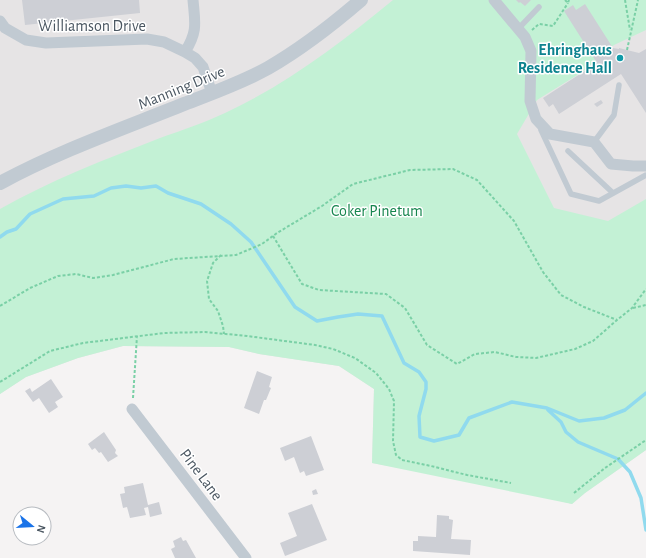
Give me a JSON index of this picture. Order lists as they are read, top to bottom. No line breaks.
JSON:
{"streets":{"street":["Williamson Drive","Manning Drive","Pine Lane"]},"crossings":[["Williamson Drive","Manning Drive"]],"parks":["Coker Pinetum"],"places":["Ehringhaus Residence Hall"],"north":"right"}
